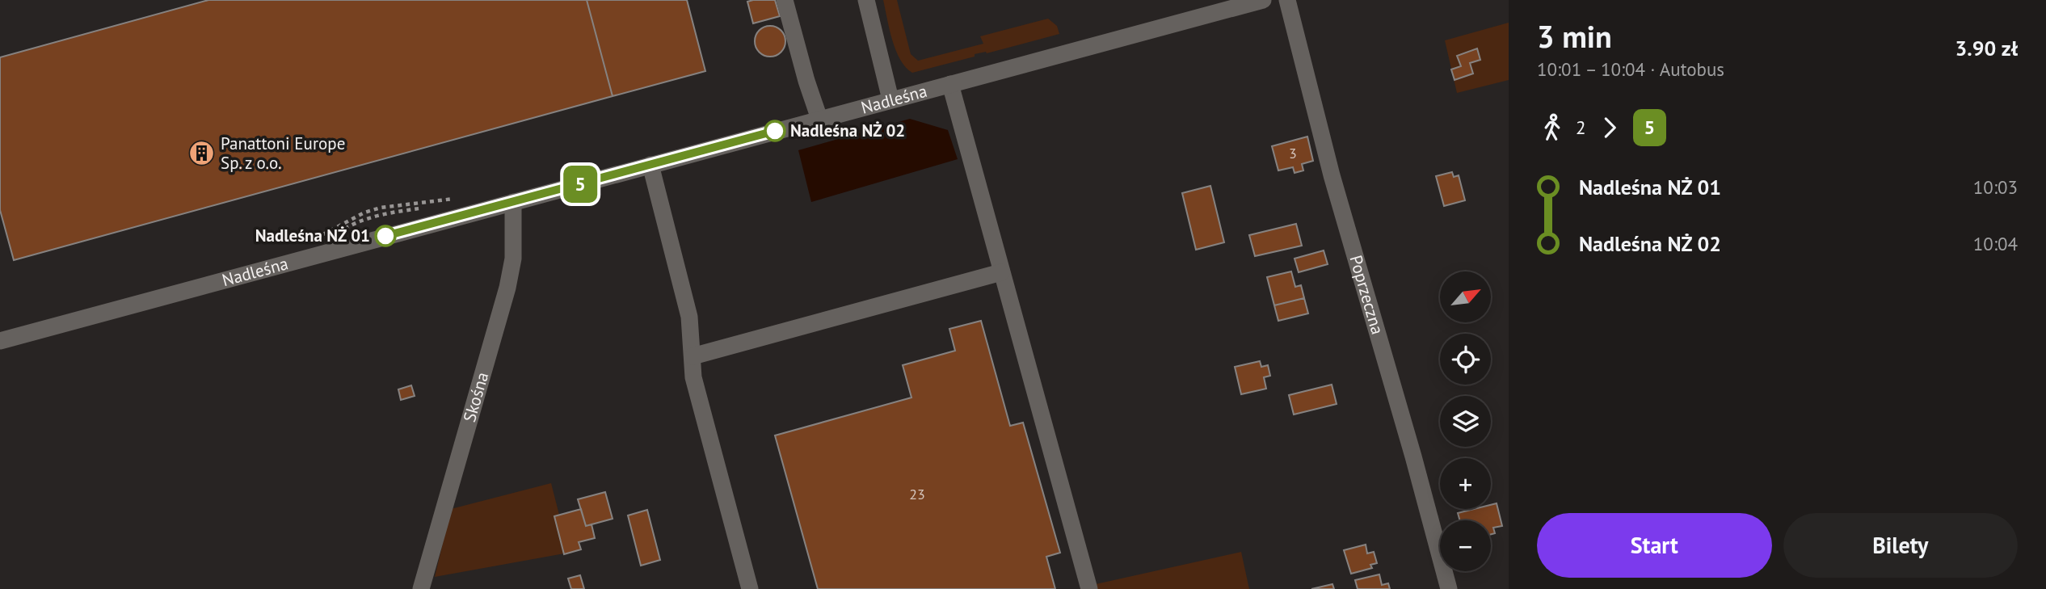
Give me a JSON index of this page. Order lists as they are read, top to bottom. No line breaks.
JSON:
{"streets":{"street":["Nadleśna","Poprzeczna","Skośna"]},"crossings":[["Nadleśna","Skośna"]],"places":{"other":["Nadleśna NŻ 02","Nadleśna NŻ 01"],"building":["Panattoni Europe Sp. z o.o."]},"lines":["bus line 5"],"house_numbers":["3","23"],"north":"top right","page":{"on_map":"5","heading":["3 min","10:01 – 10:04 · Autobus","3.90 zł"],"legs":["2","5"],"list":[{"name":"Nadleśna NŻ 01","value":"10:03"},{"name":"Nadleśna NŻ 02","value":"10:04"}],"map_buttons":["+","−"],"buttons":["Start","Bilety"]}}
